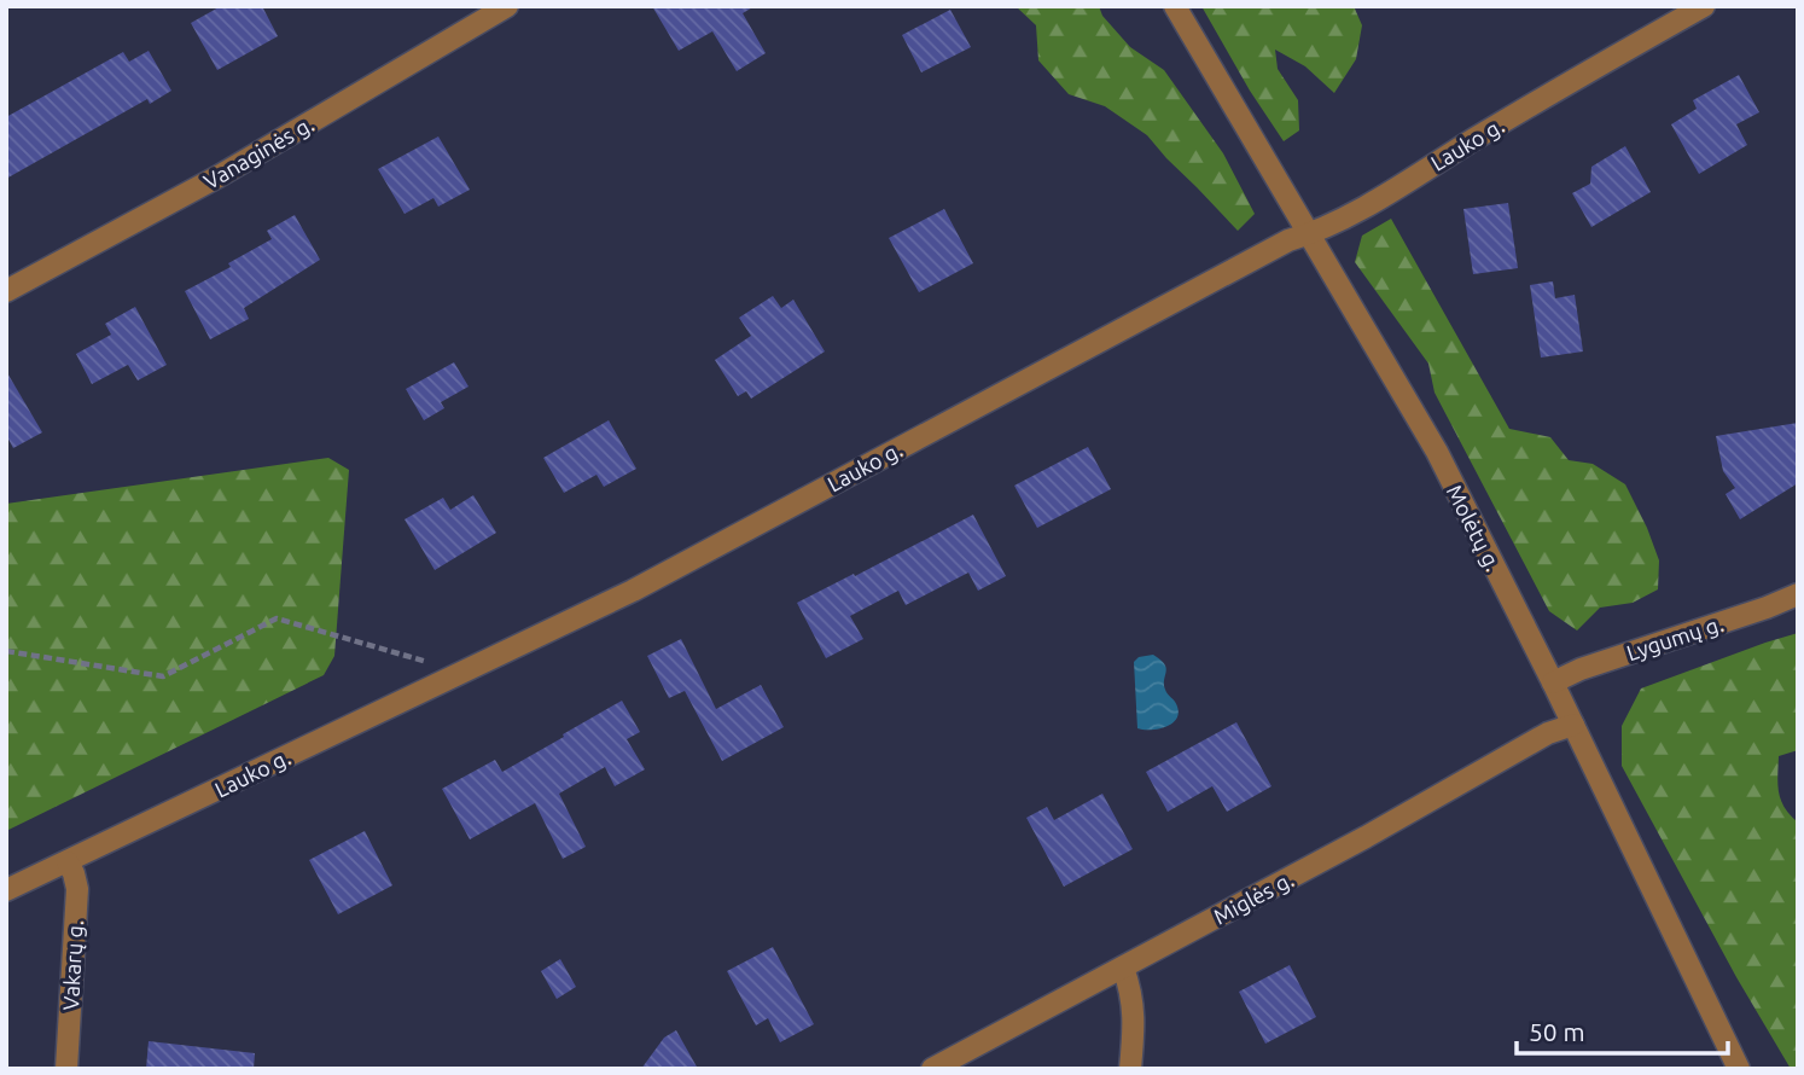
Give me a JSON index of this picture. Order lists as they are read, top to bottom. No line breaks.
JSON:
{"streets":{"street":["Lauko g.","Vanaginės g.","Molėtų g.","Lygumų g.","Miglės g.","Vakarų g."]},"crossings":[["Lauko g.","Molėtų g."],["Lauko g.","Vakarų g."],["Molėtų g.","Lygumų g."],["Molėtų g.","Miglės g."]],"scale_bar":"50 m"}
